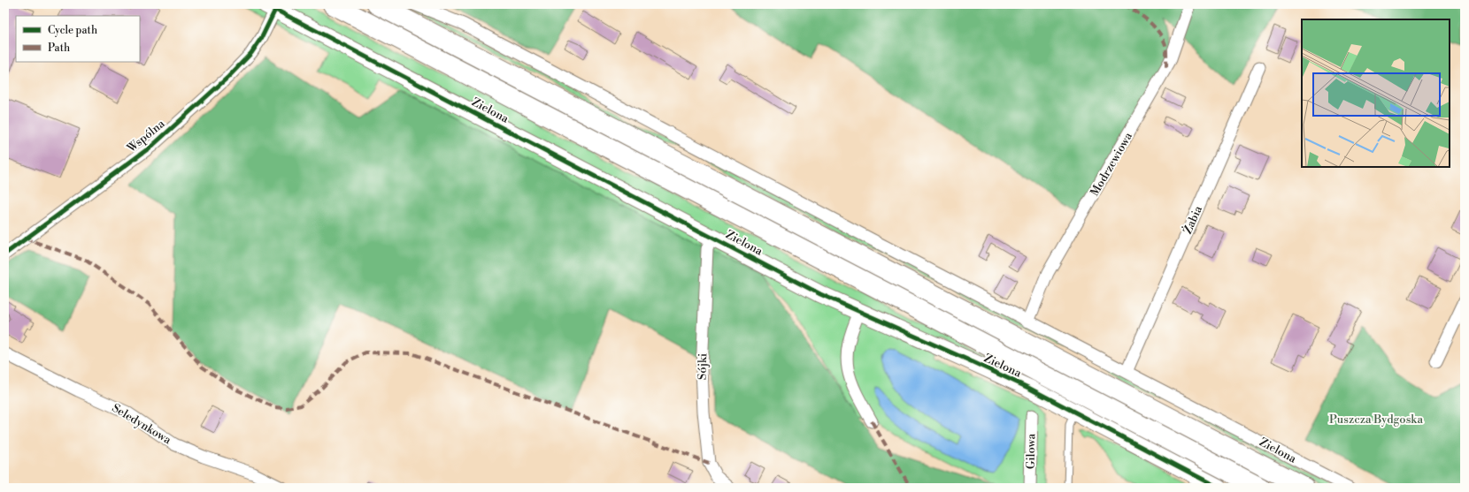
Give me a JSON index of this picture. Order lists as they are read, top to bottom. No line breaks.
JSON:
{"streets":{"street":["Zielona","Wspólna","Modrzewiowa","Żabia","Sójki","Seledynkowa","Gilowa"]},"crossings":[["Zielona","Wspólna"],["Zielona","Modrzewiowa"],["Zielona","Żabia"],["Zielona","Sójki"]],"parks":["Puszcza Bydgoska"],"legend":["Cycle path","Path"]}
